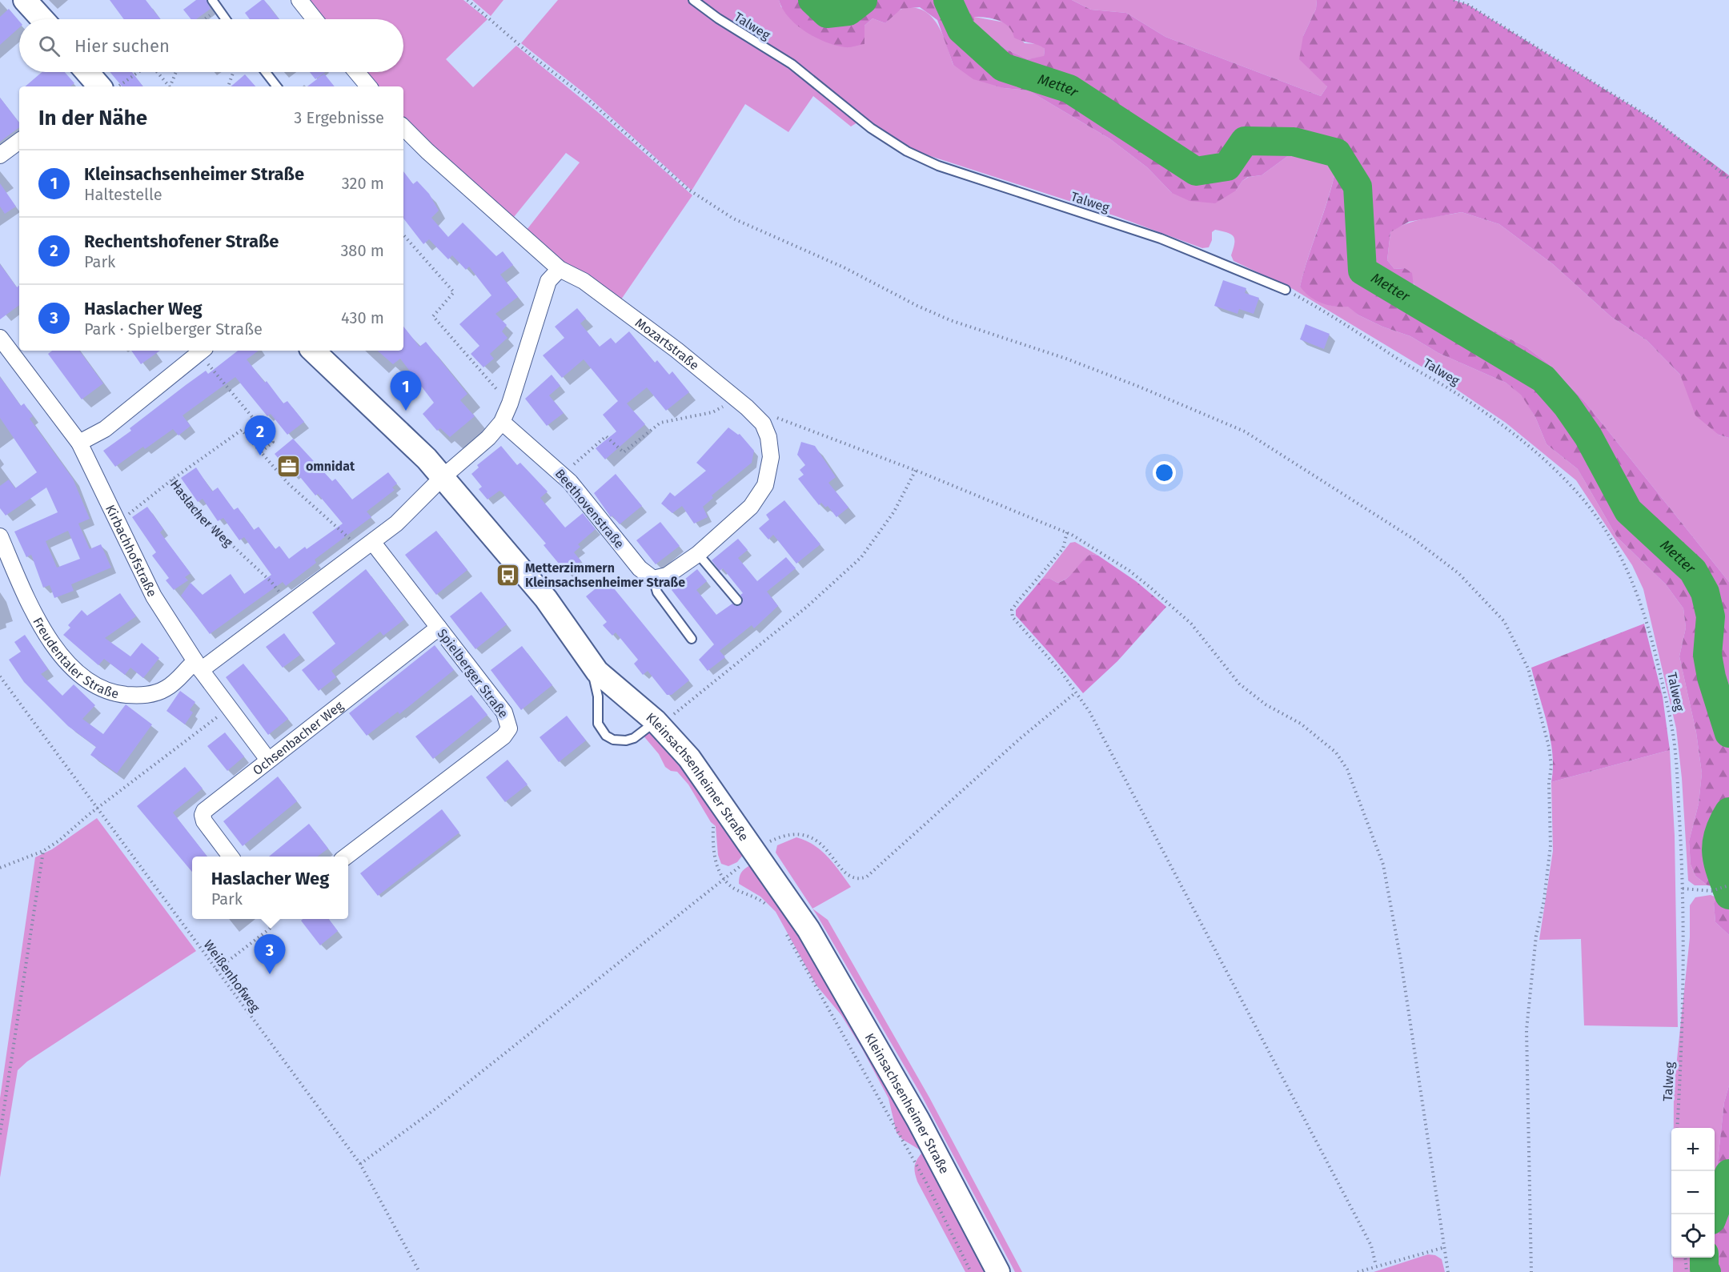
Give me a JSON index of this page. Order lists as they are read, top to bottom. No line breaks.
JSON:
{"streets":{"main road":["Kleinsachsenheimer Straße"],"street":["Mozartstraße","Beethovenstraße","Kirbachhofstraße","Freudentaler Straße","Spielberger Straße","Ochsenbacher Weg"],"lane":["Talweg"],"path":["Haslacher Weg","Weißenhofweg"]},"crossings":[["Mozartstraße","Beethovenstraße"],["Haslacher Weg","Spielberger Straße"],["Kirbachhofstraße","Freudentaler Straße"],["Kirbachhofstraße","Ochsenbacher Weg"],["Spielberger Straße","Ochsenbacher Weg"]],"water":["Metter"],"places":{"office":["omnidat"],"bus stop":["Metterzimmern Kleinsachsenheimer Straße"]},"page":{"search":"Hier suchen","heading":["In der Nähe","3 Ergebnisse"],"list":[{"mark":"1","name":"Kleinsachsenheimer Straße","note":"Haltestelle","value":"320 m"},{"mark":"2","name":"Rechentshofener Straße","note":"Park","value":"380 m"},{"mark":"3","name":"Haslacher Weg","note":"Park · Spielberger Straße","value":"430 m"}],"pins":["1","2","3"],"popup":["Haslacher Weg","Park"],"map_buttons":["+","−"]}}
